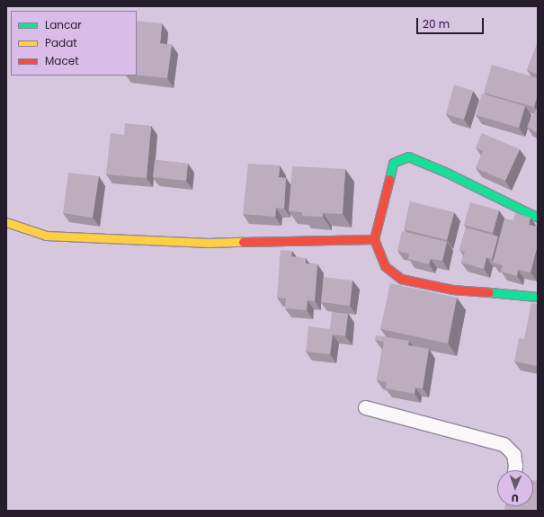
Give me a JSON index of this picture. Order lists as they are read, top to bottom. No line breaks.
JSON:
{"legend":["Lancar","Padat","Macet"],"scale_bar":"20 m","north":"bottom"}
